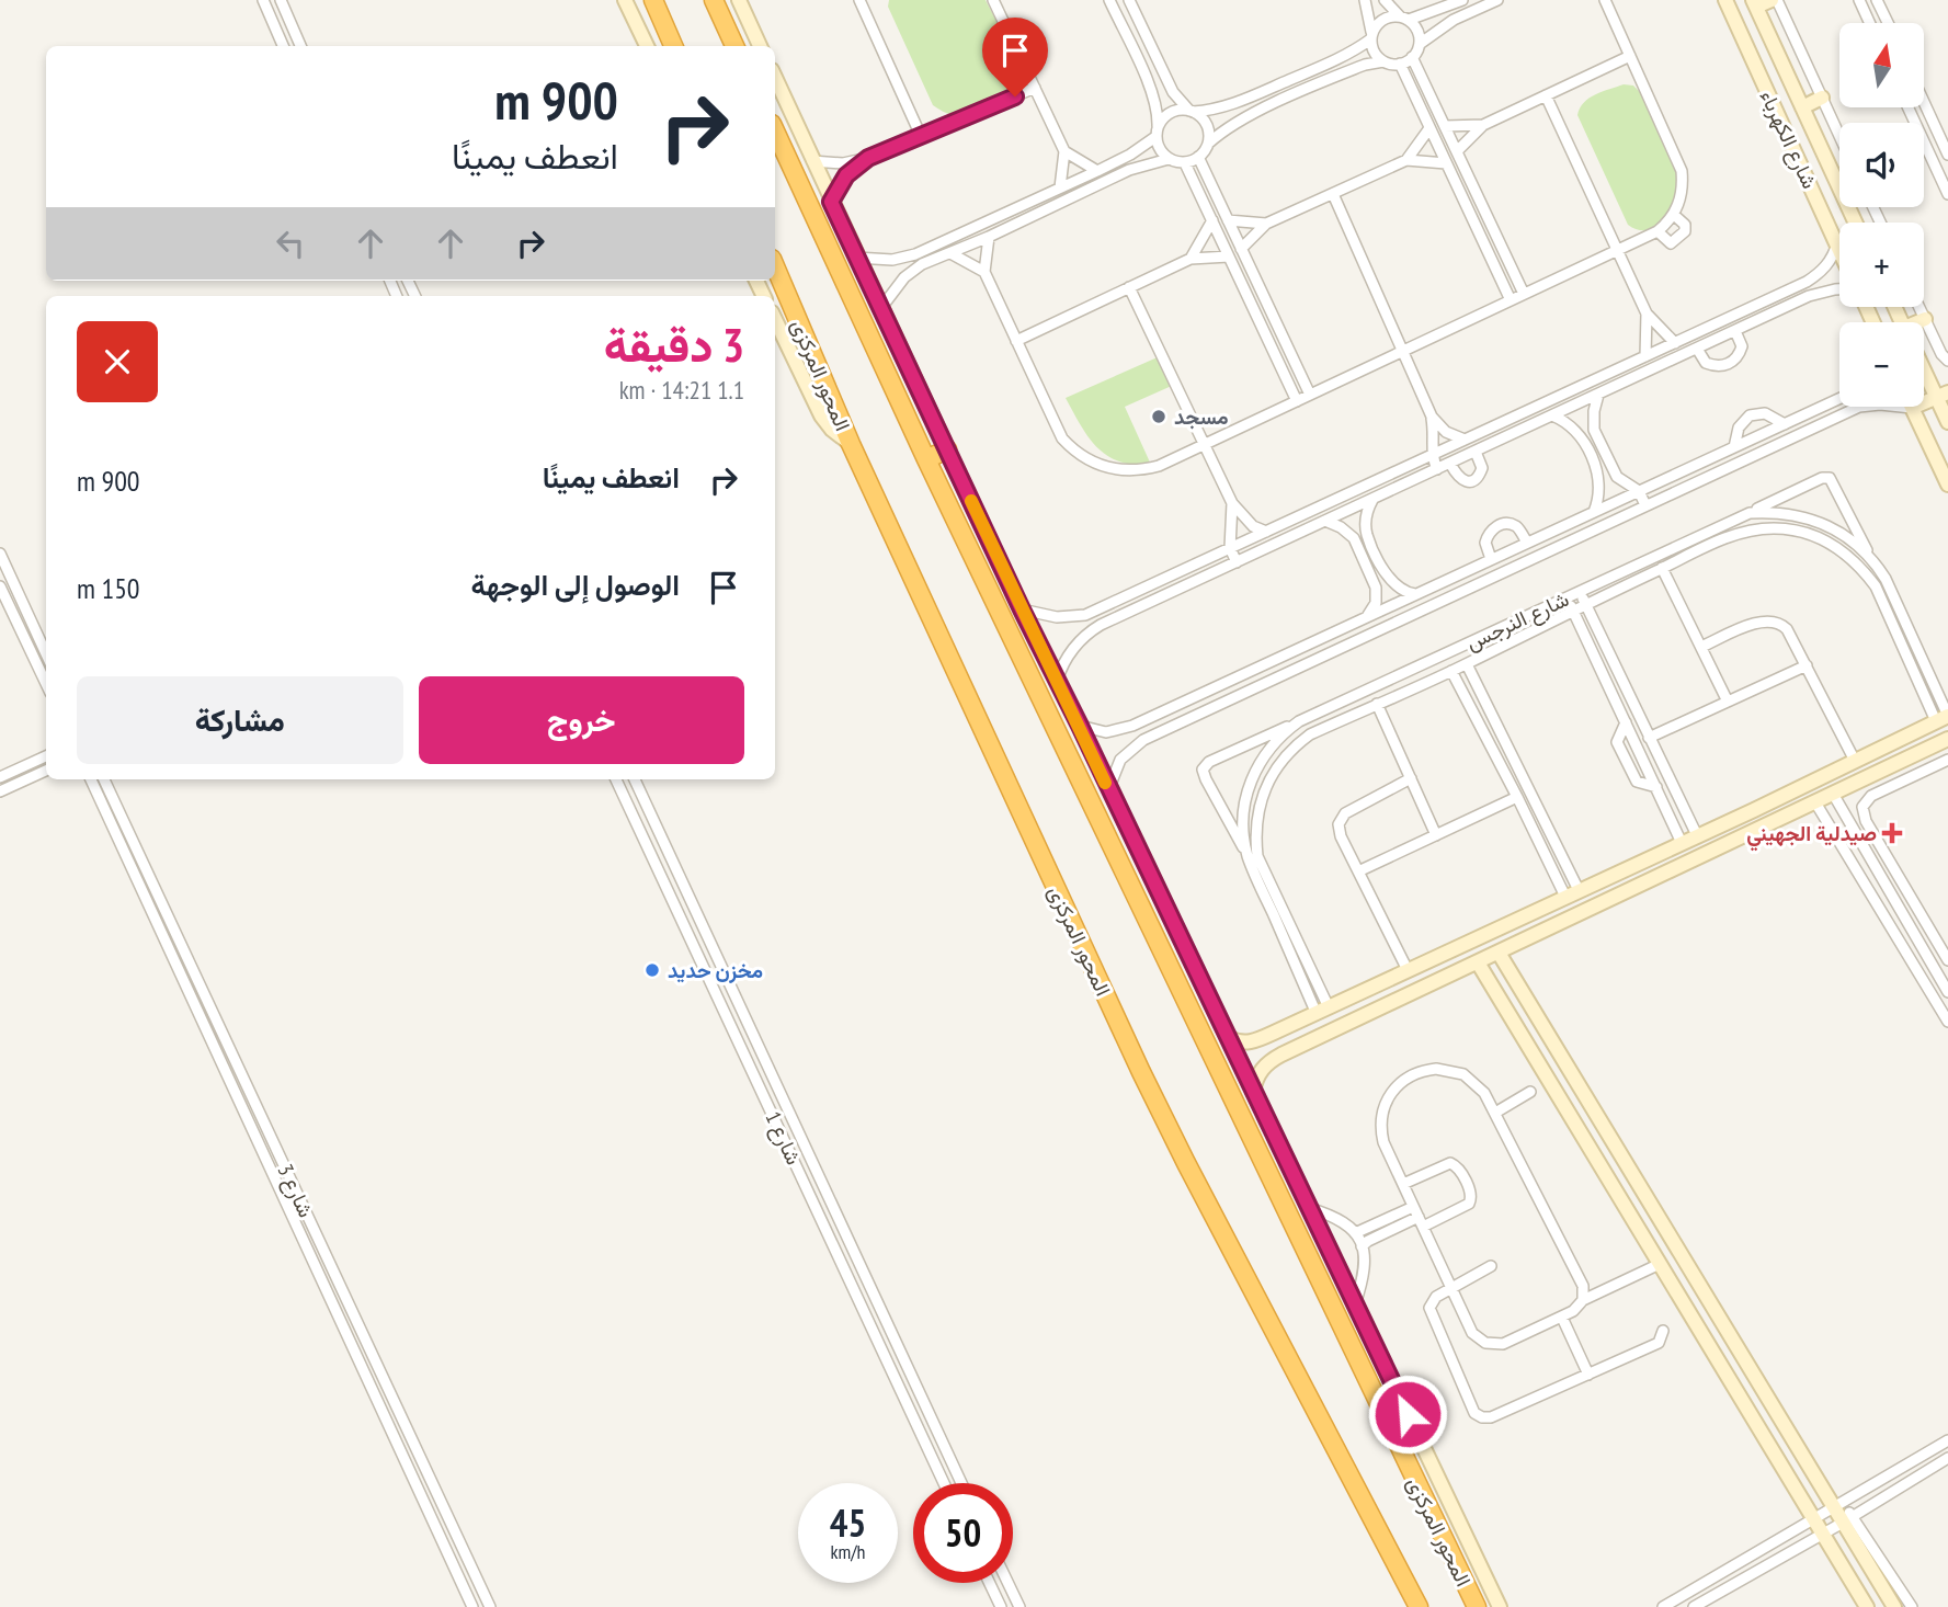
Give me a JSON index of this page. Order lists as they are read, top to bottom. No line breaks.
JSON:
{"streets":{"highway":["المحور المركزى"],"street":["شارع الكهرباء","شارع النرجس","شارع 1","شارع 3"]},"places":{"other":["مسجد","مخزن حديد"],"health":["صيدلية الجهيني"]},"north":"top","page":{"map_buttons":["+","−"],"turn":["900 m","انعطف يمينًا"],"heading":["3 دقيقة","1.1 km · 14:21"],"list":[{"name":"انعطف يمينًا","value":"900 m"},{"name":"الوصول إلى الوجهة","value":"150 m"}],"buttons":["خروج","مشاركة"],"speed":"45 km/h","limit":"50"}}
